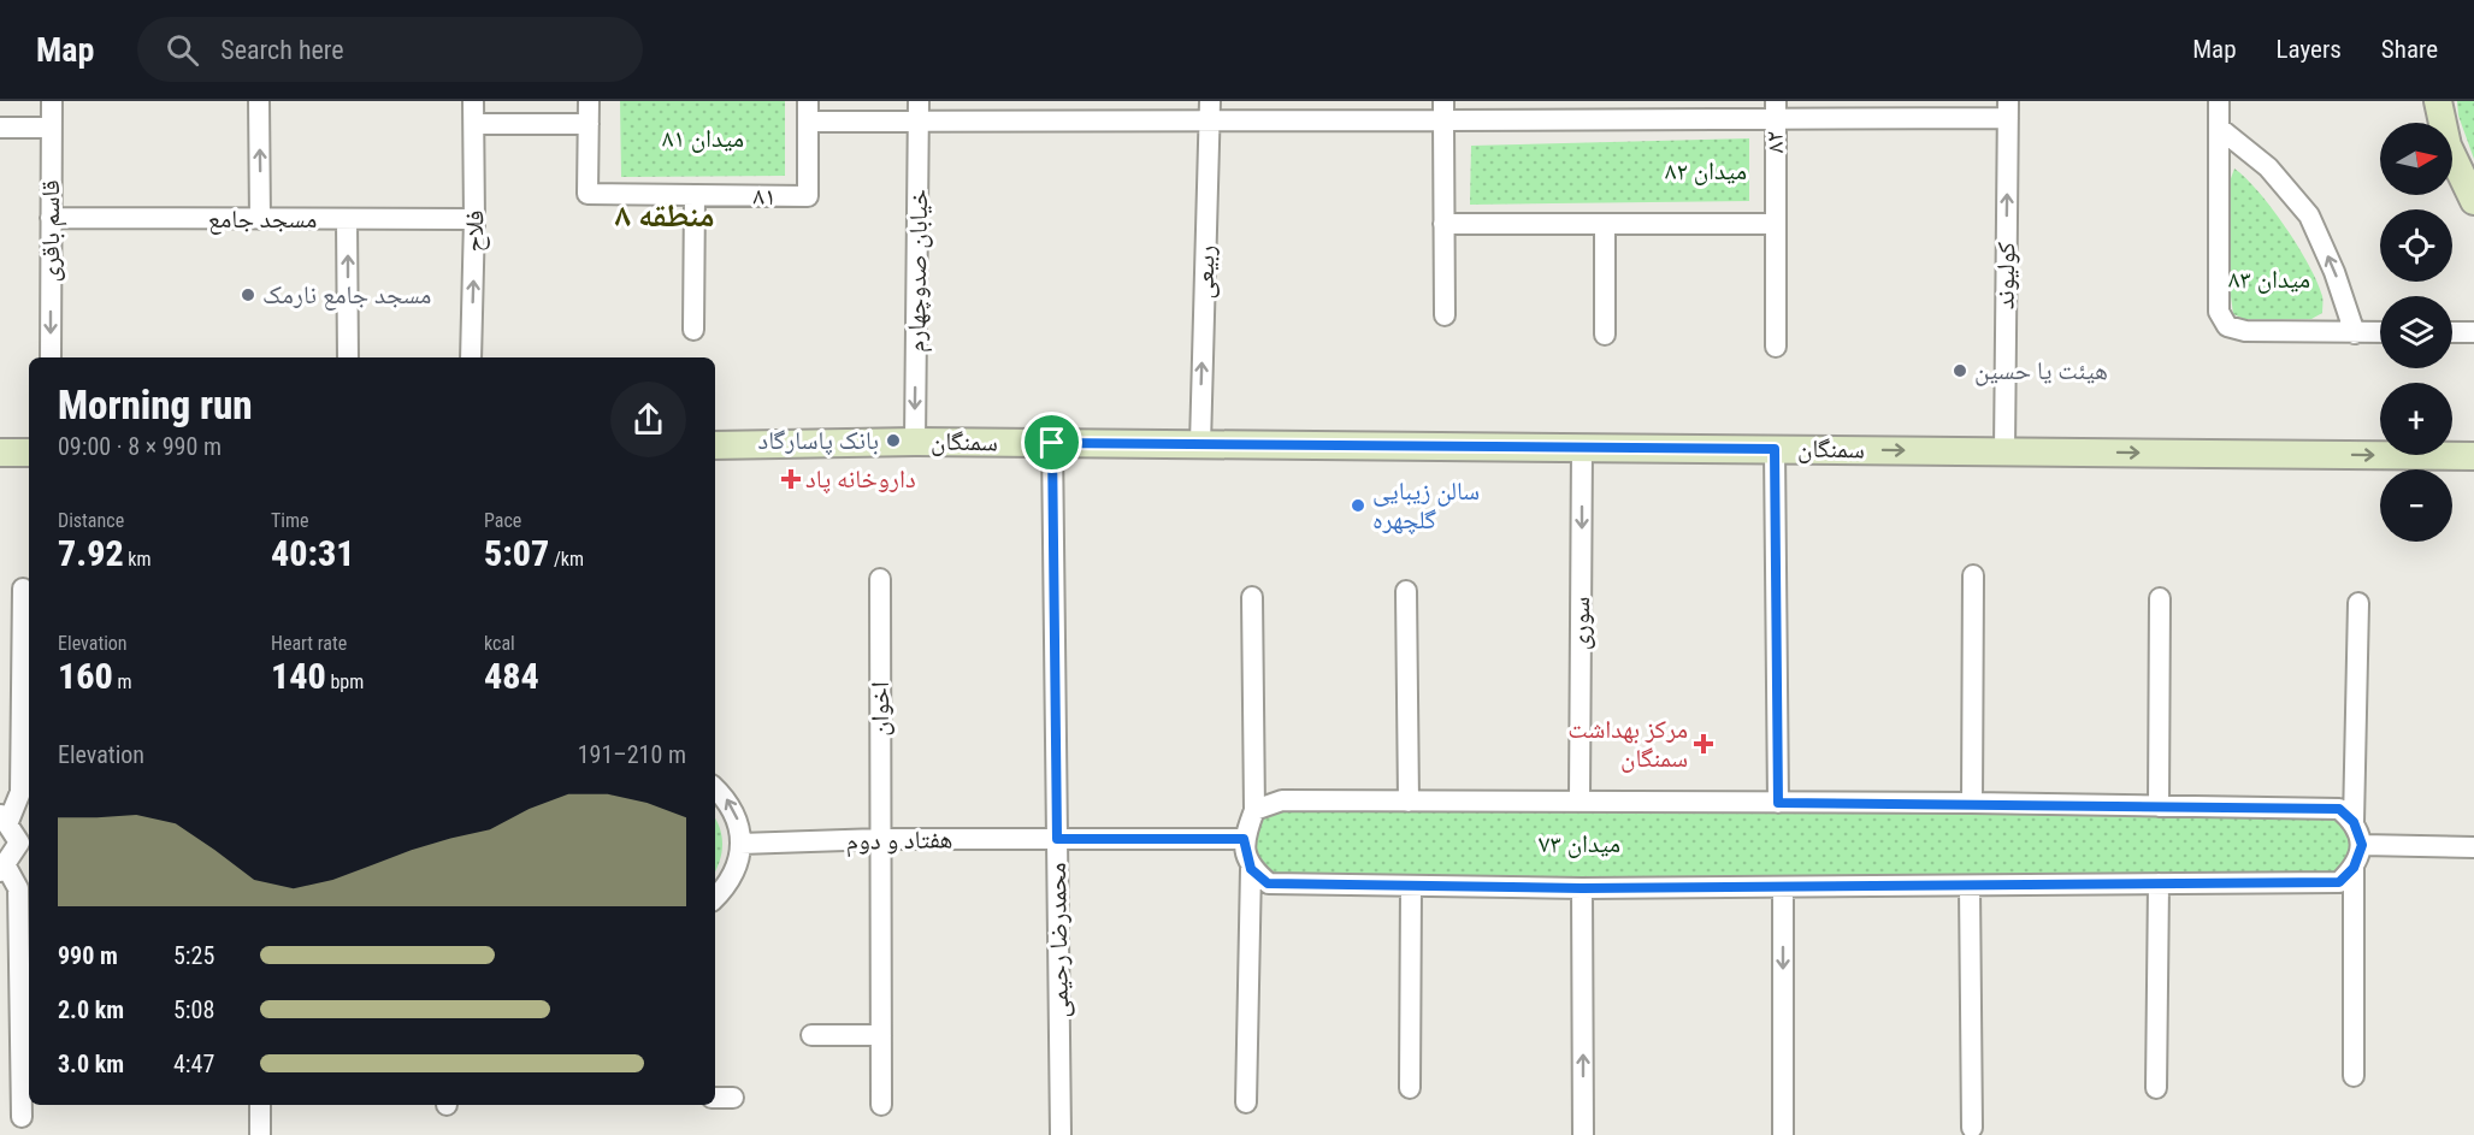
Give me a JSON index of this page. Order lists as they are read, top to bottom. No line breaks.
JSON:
{"streets":{"main road":["سمنگان"],"street":["۸۲","۸۱","مسجد جامع","قاسم باقری","فلاح","خیابان صدوچهارم","ربیعی","کولیوند","سوری","اخوان","هفتاد و دوم","محمدرضا رحیمی"]},"crossings":[["۸۲","۸۱"],["۸۲","خیابان صدوچهارم"],["۸۲","ربیعی"],["مسجد جامع","قاسم باقری"],["مسجد جامع","فلاح"],["خیابان صدوچهارم","سمنگان"],["ربیعی","سمنگان"],["کولیوند","سمنگان"],["سمنگان","سوری"],["سمنگان","محمدرضا رحیمی"],["اخوان","هفتاد و دوم"],["هفتاد و دوم","محمدرضا رحیمی"]],"one_way":["قاسم باقری","خیابان صدوچهارم","ربیعی","کولیوند","سمنگان"],"districts":["منطقه ۸"],"parks":["میدان ۸۱","میدان ۸۲","میدان ۸۳","میدان ۷۳"],"places":{"other":["مسجد جامع نارمک","هیئت یا حسین","بانک پاسارگاد","سالن زیبایی گلچهره"],"health":["داروخانه پاد","مرکز بهداشت سمنگان"]},"north":"right","page":{"header":"Map","search":"Search here","nav":["Map","Layers","Share"],"map_buttons":["+","−"],"heading":["Morning run","09:00 · 8 × 990 m"],"stats":[["Distance","7.92 km"],["Time","40:31"],["Pace","5:07 /km"],["Elevation","160 m"],["Heart rate","140 bpm"],["kcal","484"]],"chart":["Elevation","191–210 m"],"list":[{"name":"990 m","note":"5:25"},{"name":"2.0 km","note":"5:08"},{"name":"3.0 km","note":"4:47"}]}}
